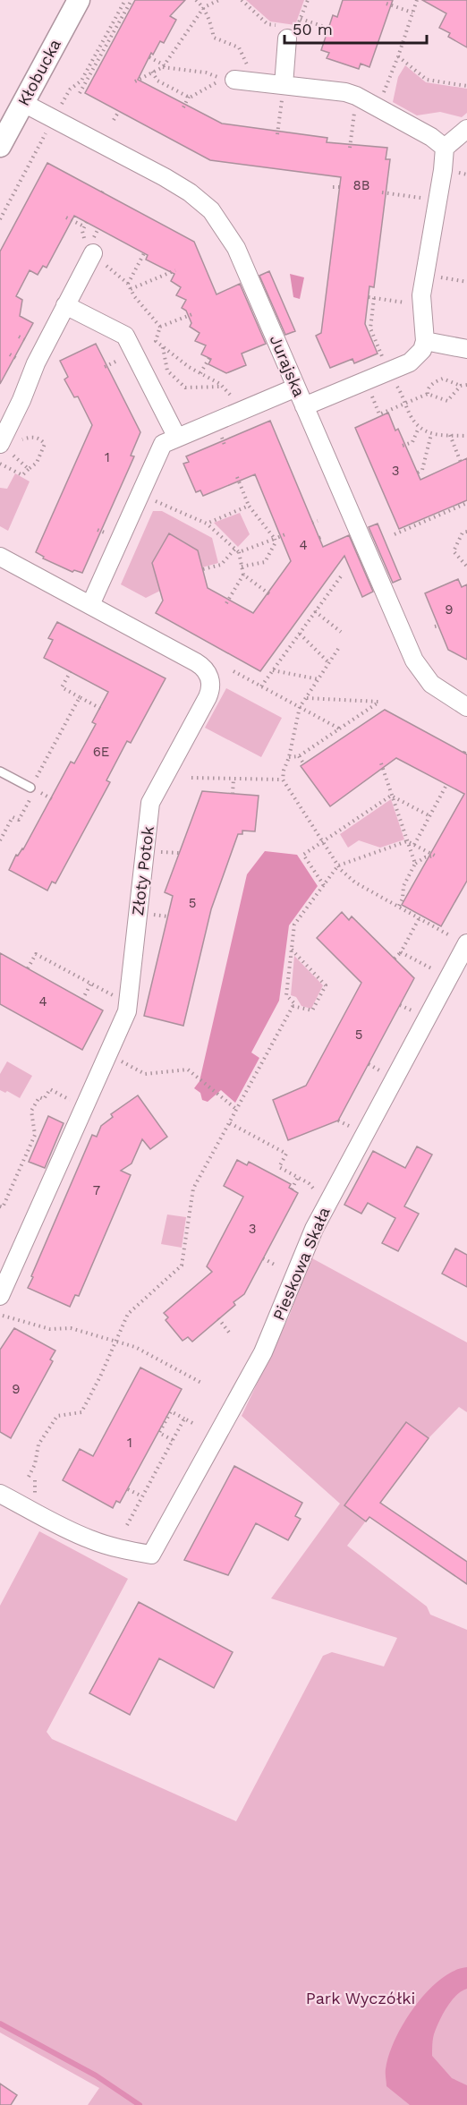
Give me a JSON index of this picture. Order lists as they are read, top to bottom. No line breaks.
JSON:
{"streets":{"street":["Kłobucka","Jurajska","Złoty Potok","Pieskowa Skała"]},"crossings":[["Kłobucka","Jurajska"]],"parks":["Park Wyczółki"],"house_numbers":["8B","1","3","4","9","6E","5","4","5","7","3","9","1"],"scale_bar":"50 m"}
